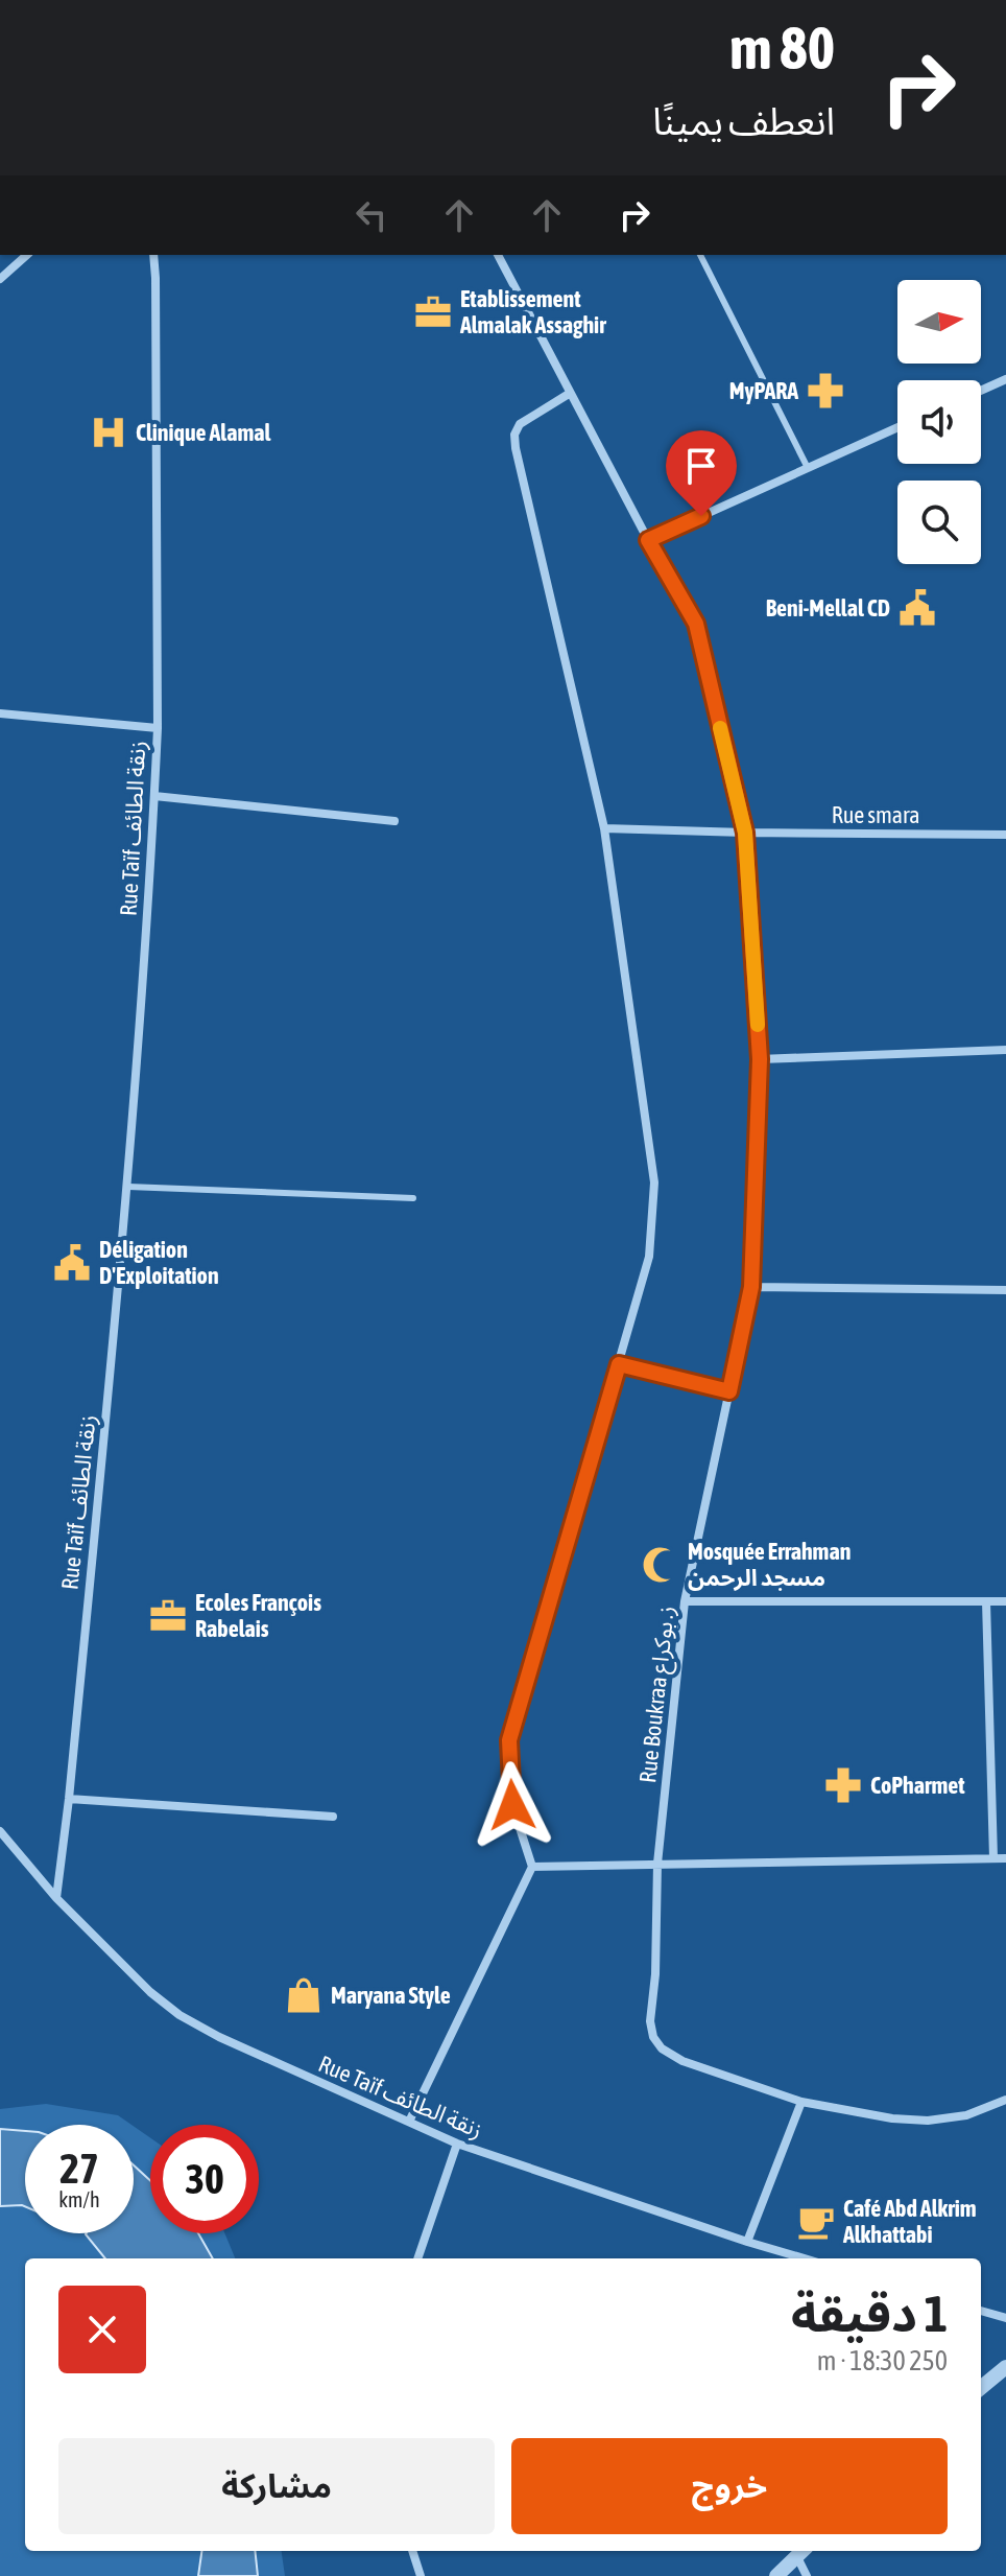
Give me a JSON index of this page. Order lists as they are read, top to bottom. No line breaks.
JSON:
{"streets":{"street":["Rue smara","Rue Taïf زنقة الطائف","Rue Boukraa ز. بوكراع"]},"crossings":[["Rue smara","Rue Boukraa ز. بوكراع"]],"places":{"office":["Etablissement Almalak Assaghir","Ecoles François Rabelais"],"pharmacy":["MyPARA","CoPharmet"],"hospital":["Clinique Alamal"],"public building":["Beni-Mellal CD","Déligation D'Exploitation"],"mosque":["Mosquée Errahman مسجد الرحمن"],"shop":["Maryana Style"],"cafe":["Café Abd Alkrim Alkhattabi"]},"north":"right","page":{"turn":["80 m","انعطف يمينًا"],"speed":"27 km/h","limit":"30","heading":["1 دقيقة","250 m · 18:30"],"buttons":["خروج","مشاركة"]}}
